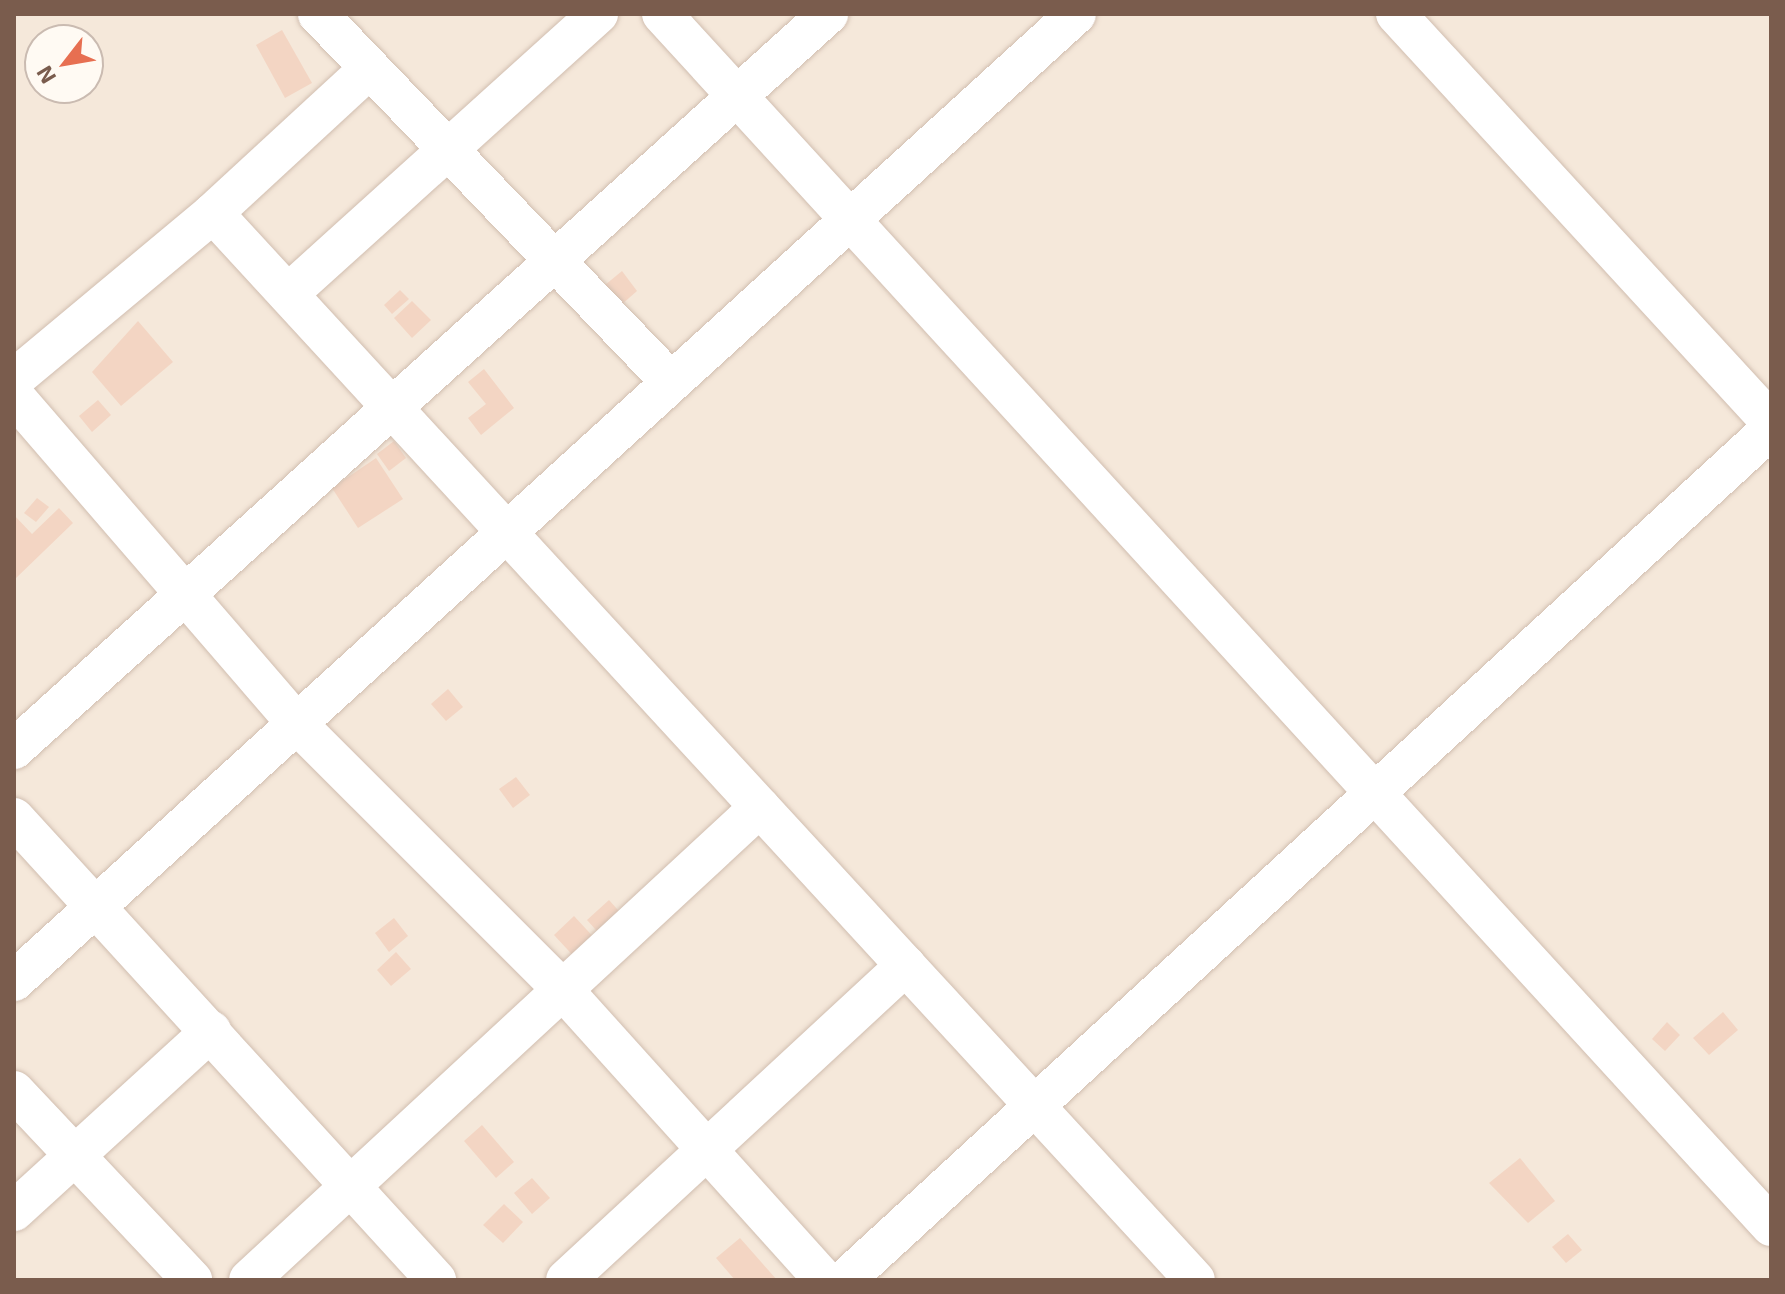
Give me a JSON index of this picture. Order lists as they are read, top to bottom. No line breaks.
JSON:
{"north":"bottom left"}
